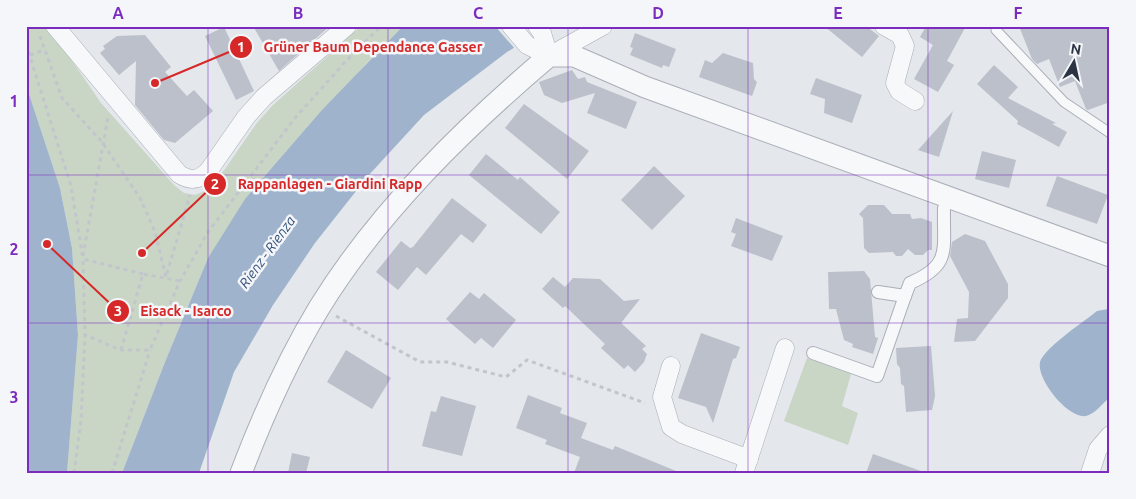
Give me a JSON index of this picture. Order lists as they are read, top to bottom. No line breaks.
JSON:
{"water":["Rienz - Rienza"],"places":["Grüner Baum Dependance Gasser","Eisack - Isarco","Rappanlagen - Giardini Rapp"],"north":"top","grid":{"columns":["A","B","C","D","E","F"],"rows":["1","2","3"]}}
